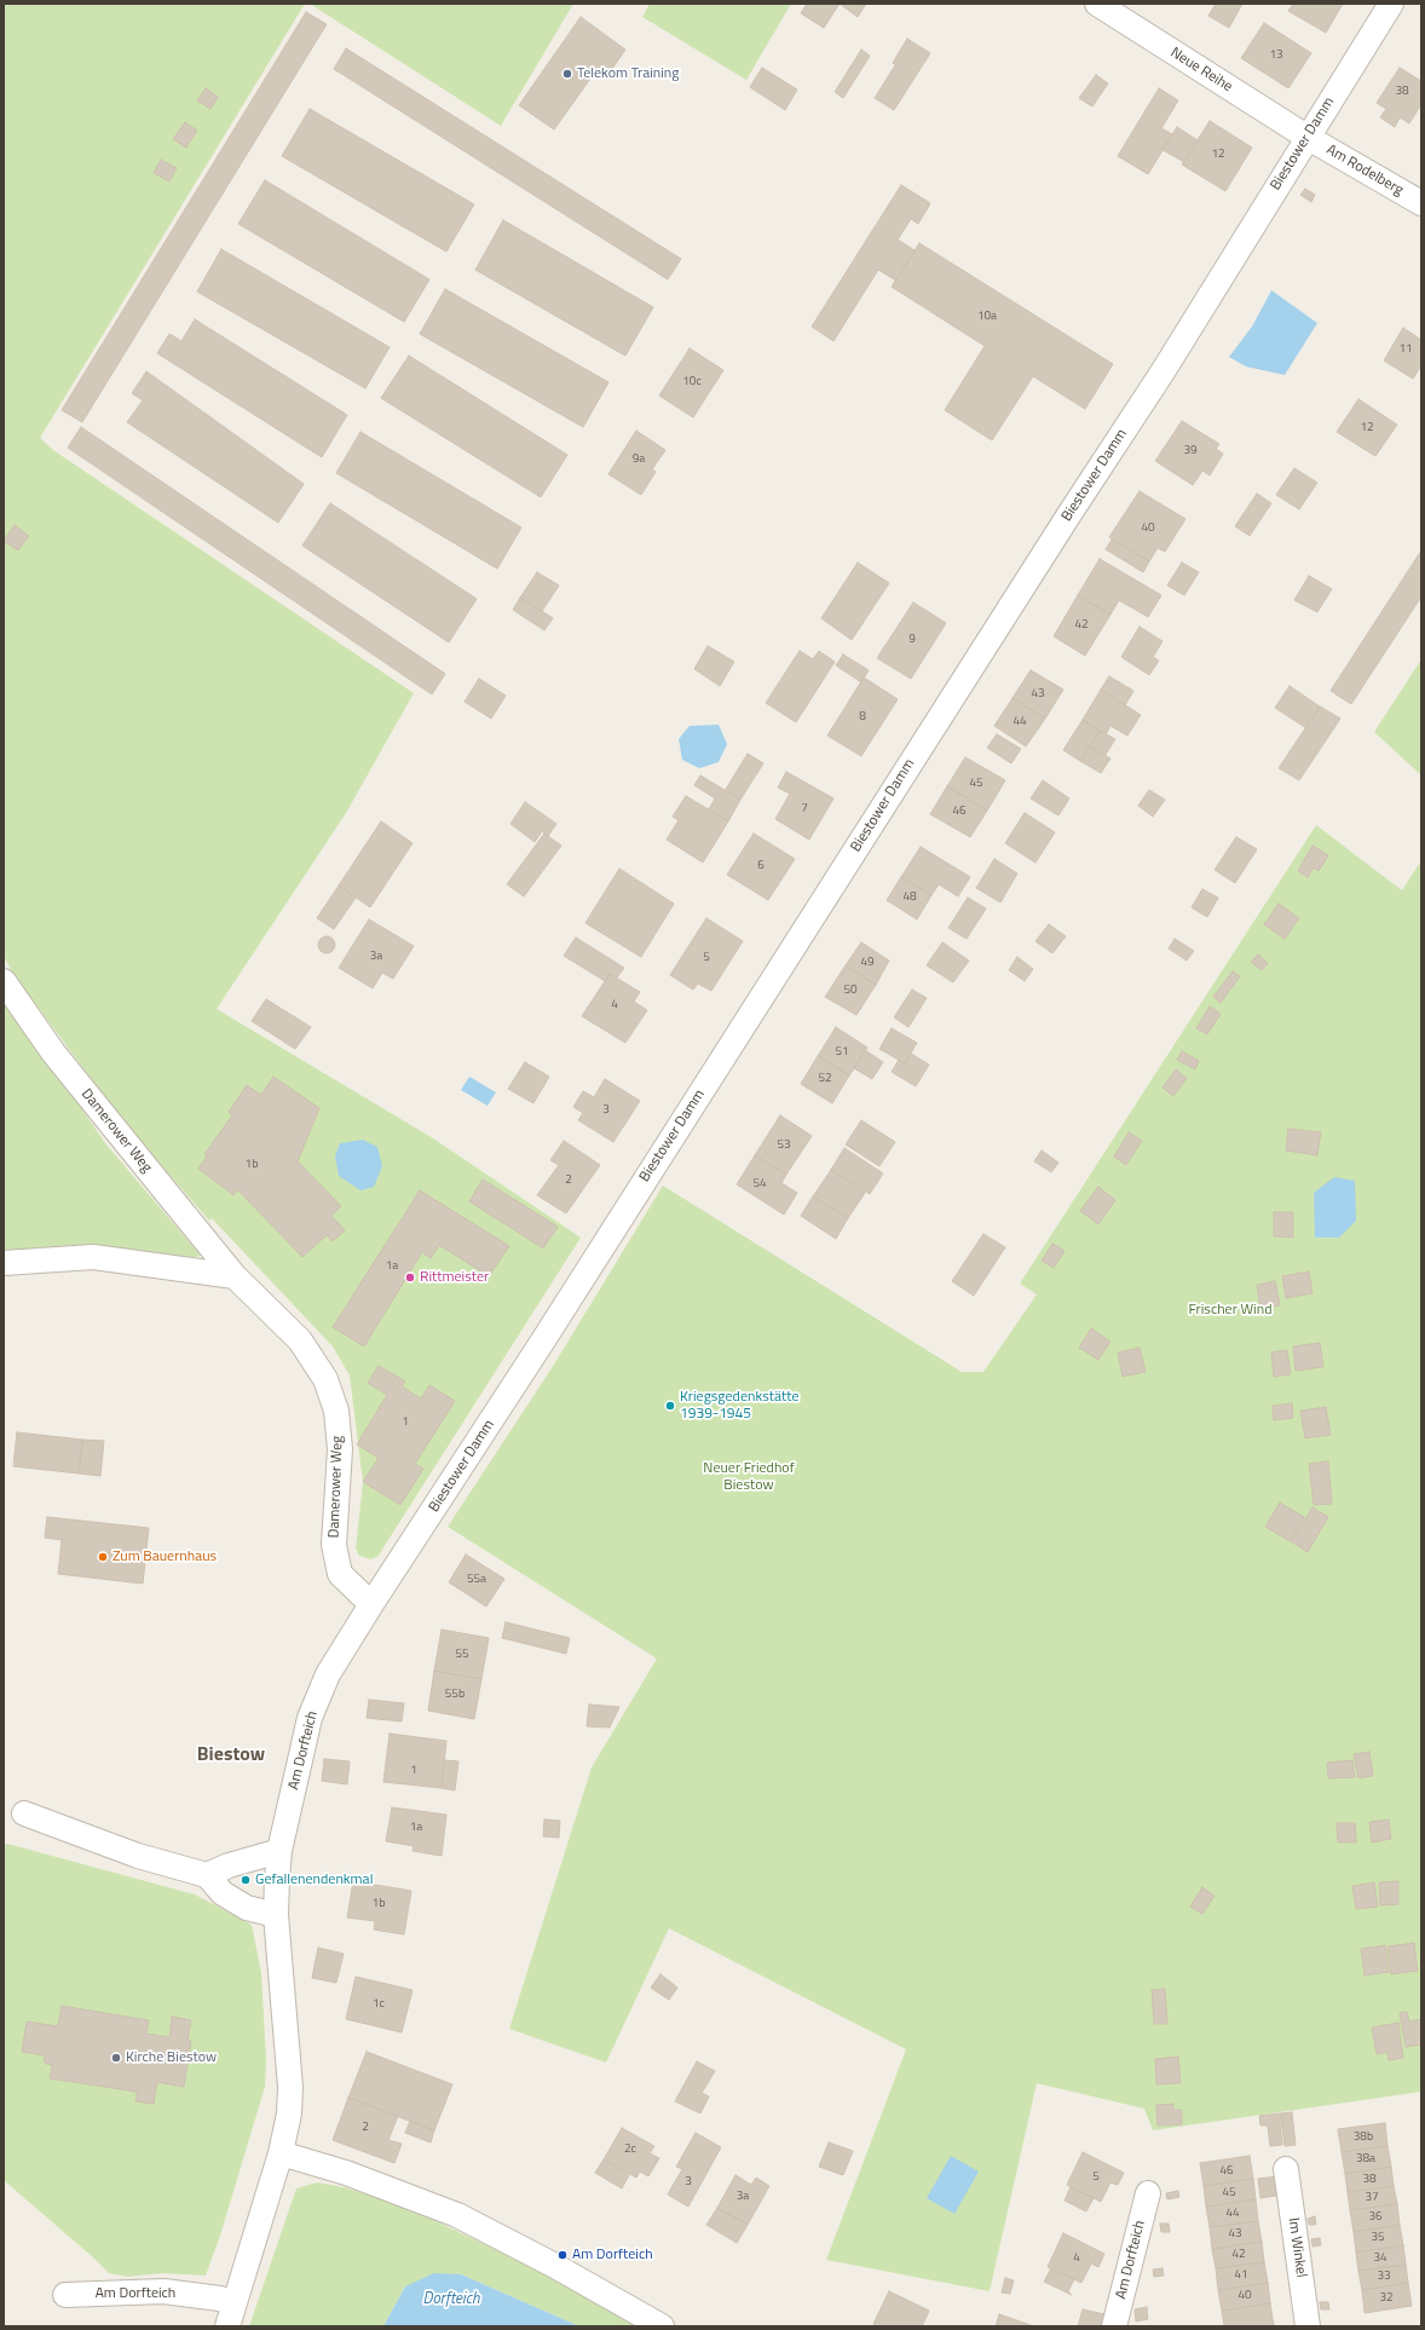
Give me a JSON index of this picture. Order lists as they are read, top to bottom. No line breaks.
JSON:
{"streets":{"street":["Neue Reihe","Biestower Damm","Am Rodelberg","Damerower Weg","Am Dorfteich","Im Winkel"]},"crossings":[["Neue Reihe","Biestower Damm"],["Neue Reihe","Am Rodelberg"],["Biestower Damm","Am Rodelberg"],["Biestower Damm","Damerower Weg"],["Biestower Damm","Am Dorfteich"],["Damerower Weg","Am Dorfteich"]],"districts":["Biestow"],"water":["Dorfteich"],"parks":["Frischer Wind","Neuer Friedhof Biestow"],"places":["Telekom Training","Rittmeister","Kriegsgedenkstätte 1939-1945","Zum Bauernhaus","Gefallenendenkmal","Kirche Biestow","Am Dorfteich"],"house_numbers":["13","38","12","10a","11","10c","12","39","9a","40","42","9","43","8","44","45","7","46","6","48","3a","5","49","50","4","51","52","3","53","1b","2","54","1a","1","55a","55","55b","1","1a","1b","1c","2","38b","2c","38a","46","5","38","3","45","3a","37","44","36","43","35","42","4","34","41","33","40","32"]}
